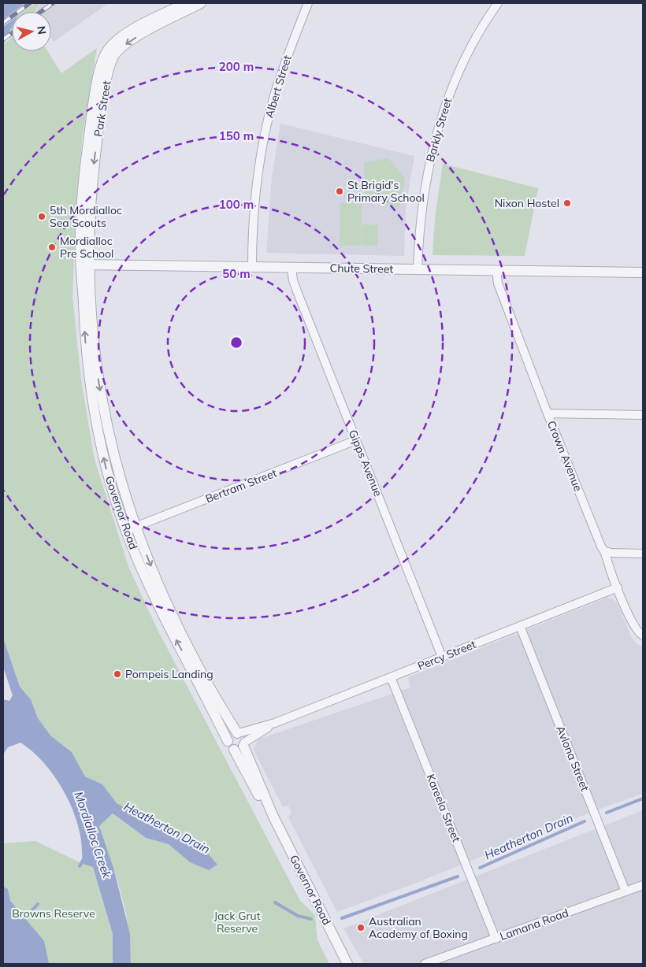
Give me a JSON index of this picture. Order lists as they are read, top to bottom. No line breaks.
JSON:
{"streets":{"street":["Albert Street","Park Street","Barkly Street","Chute Street","Crown Avenue","Gipps Avenue","Bertram Street","Governor Road","Percy Street","Avlona Street","Kareela Street","Lamana Road"]},"crossings":[["Albert Street","Chute Street"],["Park Street","Chute Street"],["Park Street","Governor Road"],["Barkly Street","Chute Street"],["Chute Street","Crown Avenue"],["Chute Street","Gipps Avenue"],["Chute Street","Governor Road"],["Crown Avenue","Percy Street"],["Gipps Avenue","Bertram Street"],["Gipps Avenue","Percy Street"],["Bertram Street","Governor Road"],["Governor Road","Percy Street"],["Percy Street","Avlona Street"],["Percy Street","Kareela Street"],["Avlona Street","Lamana Road"],["Kareela Street","Lamana Road"]],"water":["Heatherton Drain","Mordialloc Creek"],"parks":["Browns Reserve","Jack Grut Reserve"],"places":["St Brigid's Primary School","Nixon Hostel","5th Mordialloc Sea Scouts","Mordialloc Pre School","Pompeis Landing","Australian Academy of Boxing"],"north":"right","rings":["200 m","150 m","100 m","50 m"]}
